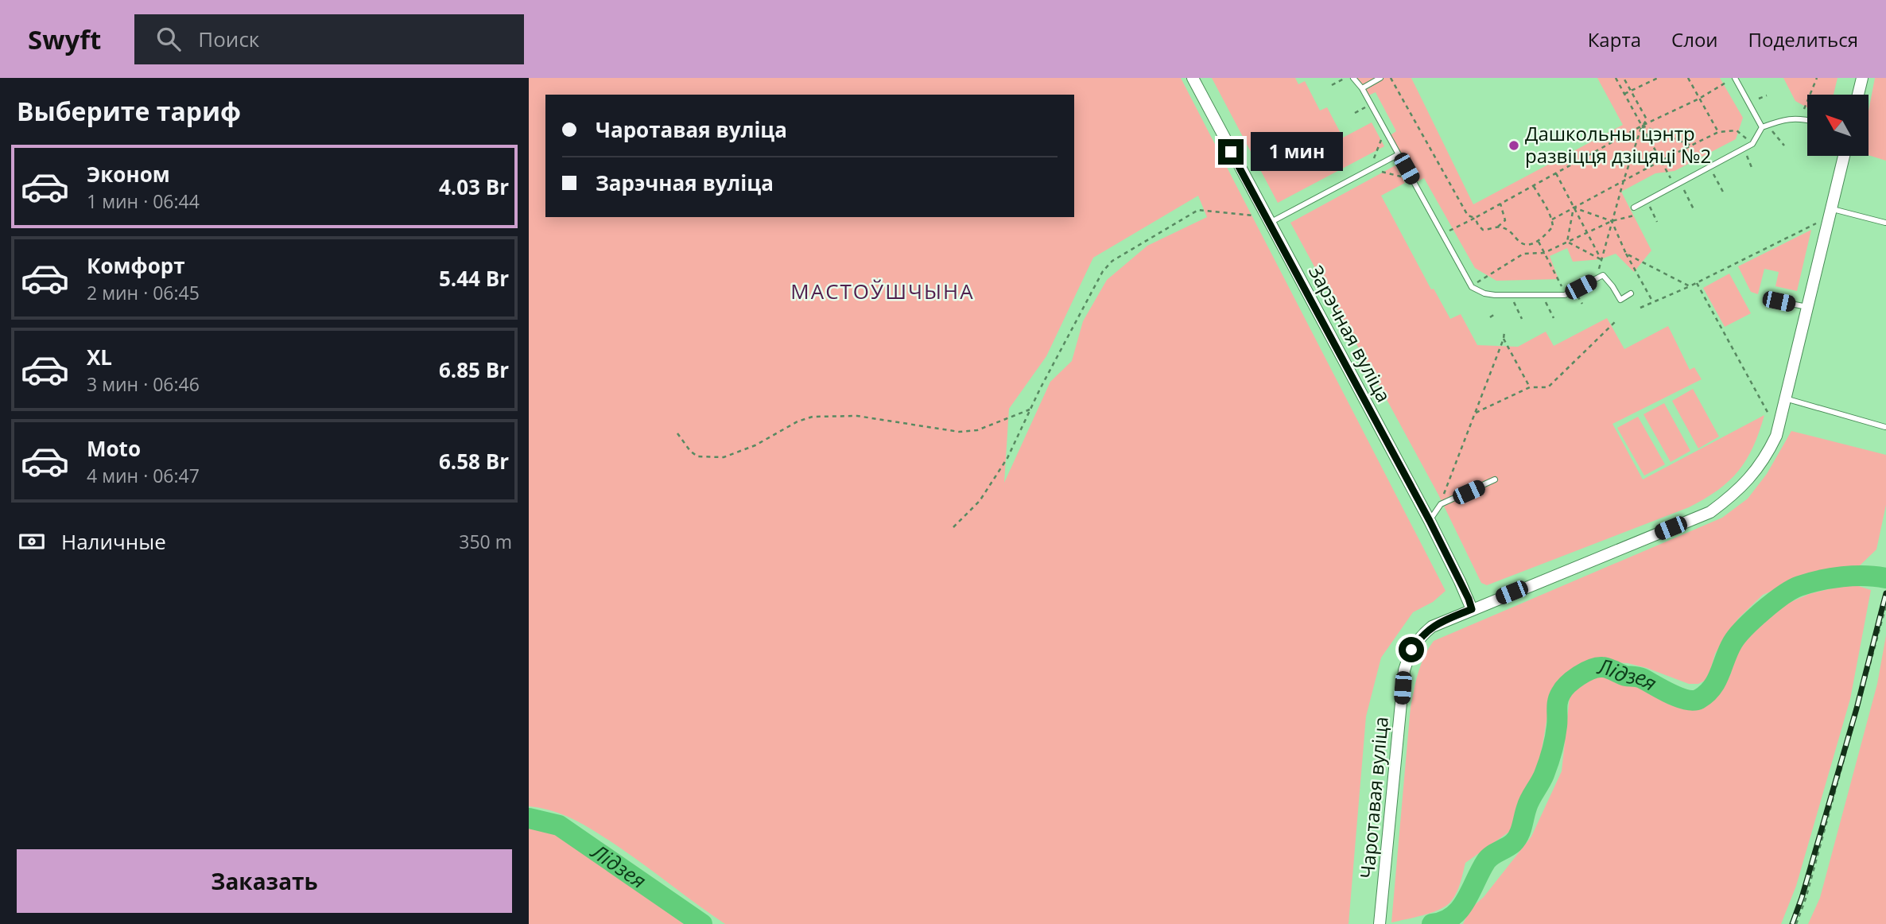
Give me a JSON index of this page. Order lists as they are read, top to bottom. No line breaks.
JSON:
{"streets":{"street":["Зарэчная вуліца","Чаротавая вуліца"]},"crossings":[["Зарэчная вуліца","Чаротавая вуліца"]],"districts":["МАСТОЎШЧЫНА"],"water":["Лідзея"],"places":["Дашкольны цэнтр развіцця дзіцяці №2"],"north":"top left","page":{"header":"Swyft","search":"Поиск","nav":["Карта","Слои","Поделиться"],"heading":"Выберите тариф","banner":["Чаротавая вуліца","Зарэчная вуліца"],"bubble":"1 мин","list":[{"name":"Эконом","note":"1 мин · 06:44","value":"4.03 Br"},{"name":"Комфорт","note":"2 мин · 06:45","value":"5.44 Br"},{"name":"XL","note":"3 мин · 06:46","value":"6.85 Br"},{"name":"Moto","note":"4 мин · 06:47","value":"6.58 Br"}],"pay":["Наличные","350 m"],"buttons":"Заказать"}}
